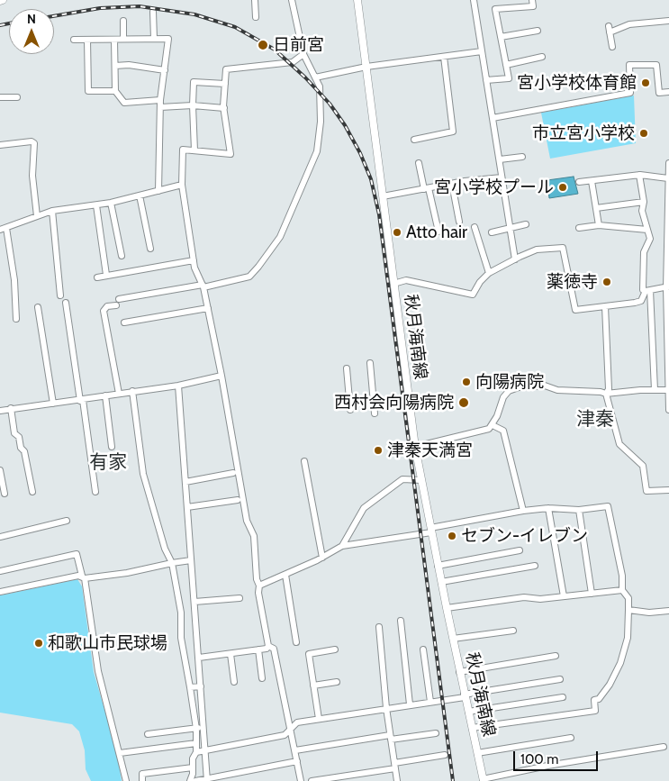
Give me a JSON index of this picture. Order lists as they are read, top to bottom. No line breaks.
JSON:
{"streets":{"main road":["秋月海南線"]},"districts":["津秦","有家"],"places":["日前宮","宮小学校体育館","市立宮小学校","宮小学校プール","Atto hair","薬徳寺","向陽病院","西村会向陽病院","津秦天満宮","セブン-イレブン","和歌山市民球場"],"scale_bar":"100 m","north":"top"}
